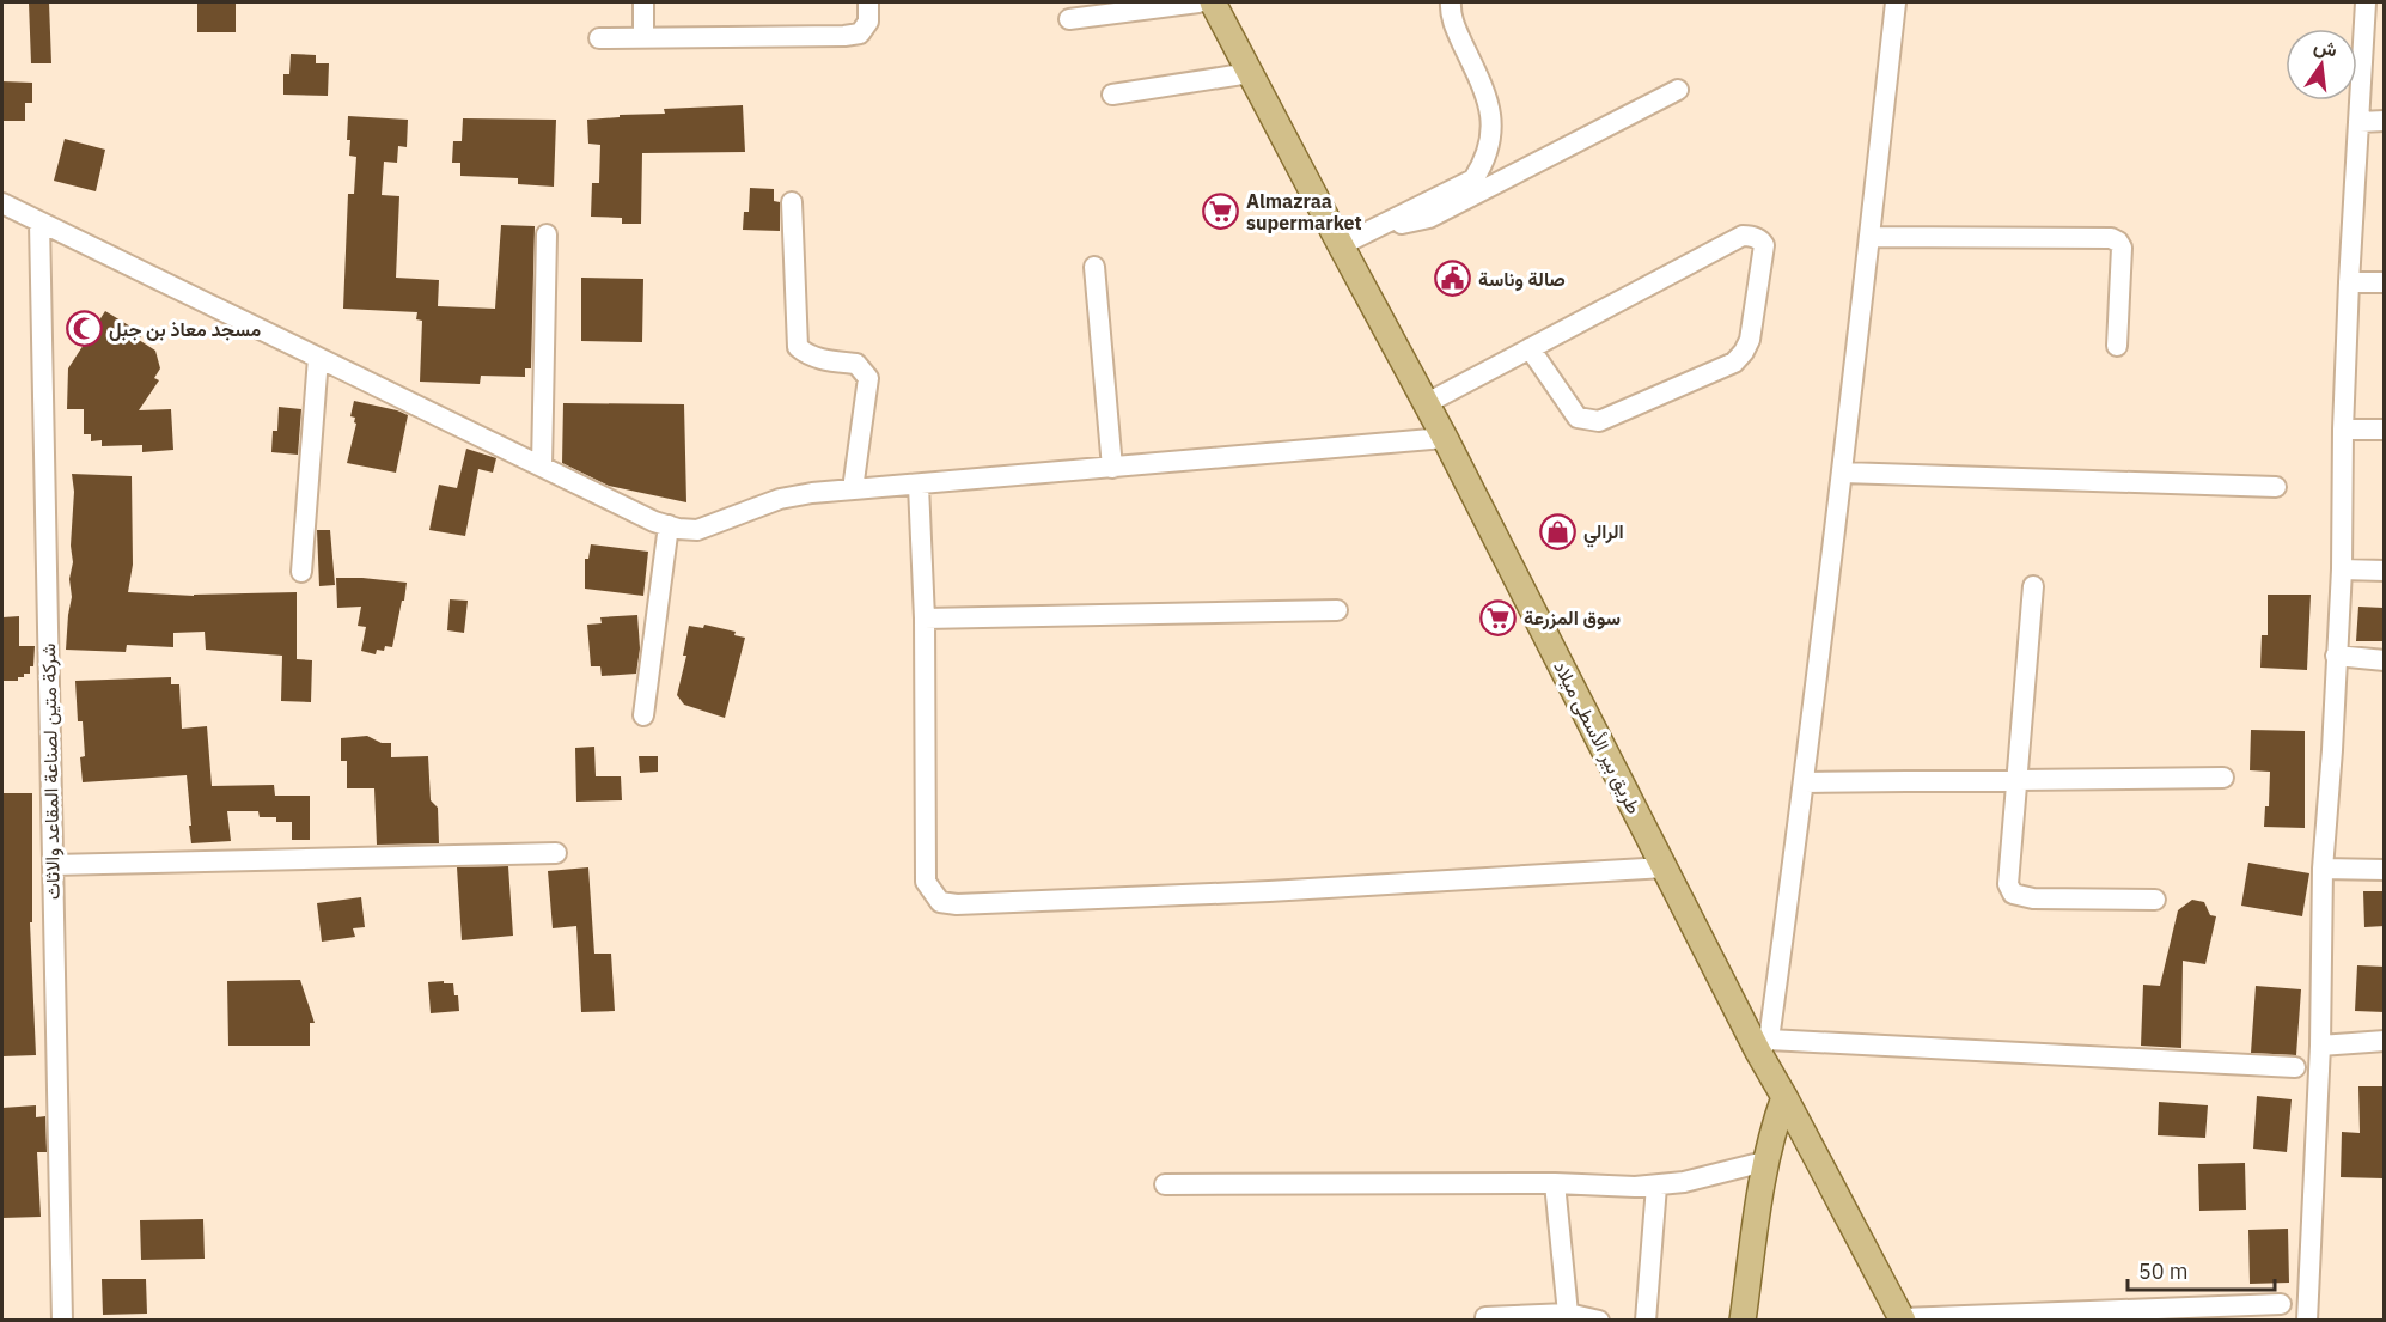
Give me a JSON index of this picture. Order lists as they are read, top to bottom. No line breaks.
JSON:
{"streets":{"main road":["طريق بير الأسطى ميلاد"],"street":["شركة متين لصناعة المقاعد والاثاث"]},"places":{"supermarket":["Almazraa supermarket","سوق المزرعة"],"public building":["صالة وناسة"],"mosque":["مسجد معاذ بن جبل"],"shop":["الرالي"]},"scale_bar":"50 m","north":"top"}
